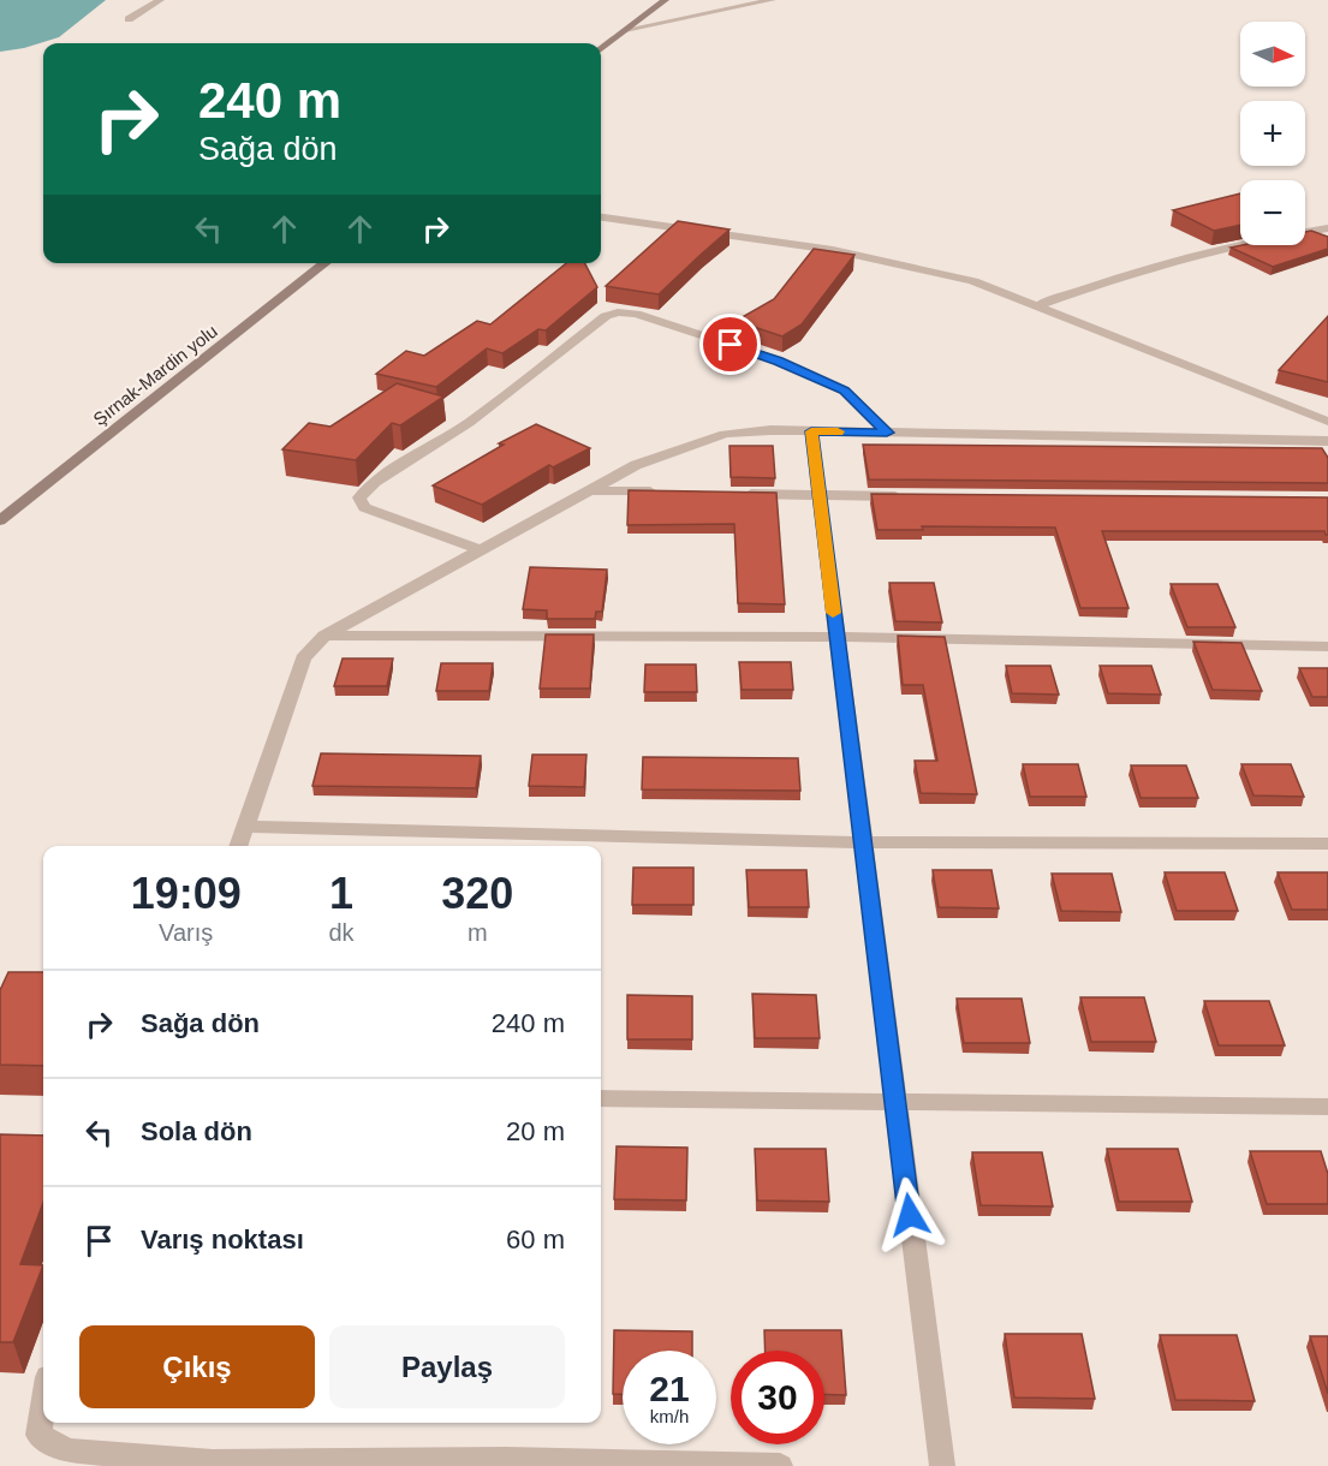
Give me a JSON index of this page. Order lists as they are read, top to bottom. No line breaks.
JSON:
{"streets":{"main road":["Şırnak-Mardin yolu"]},"north":"right","page":{"map_buttons":["+","−"],"turn":["240 m","Sağa dön"],"eta":["19:09","Varış","1","dk","320","m"],"list":[{"name":"Sağa dön","value":"240 m"},{"name":"Sola dön","value":"20 m"},{"name":"Varış noktası","value":"60 m"}],"buttons":["Çıkış","Paylaş"],"speed":"21 km/h","limit":"30"}}
